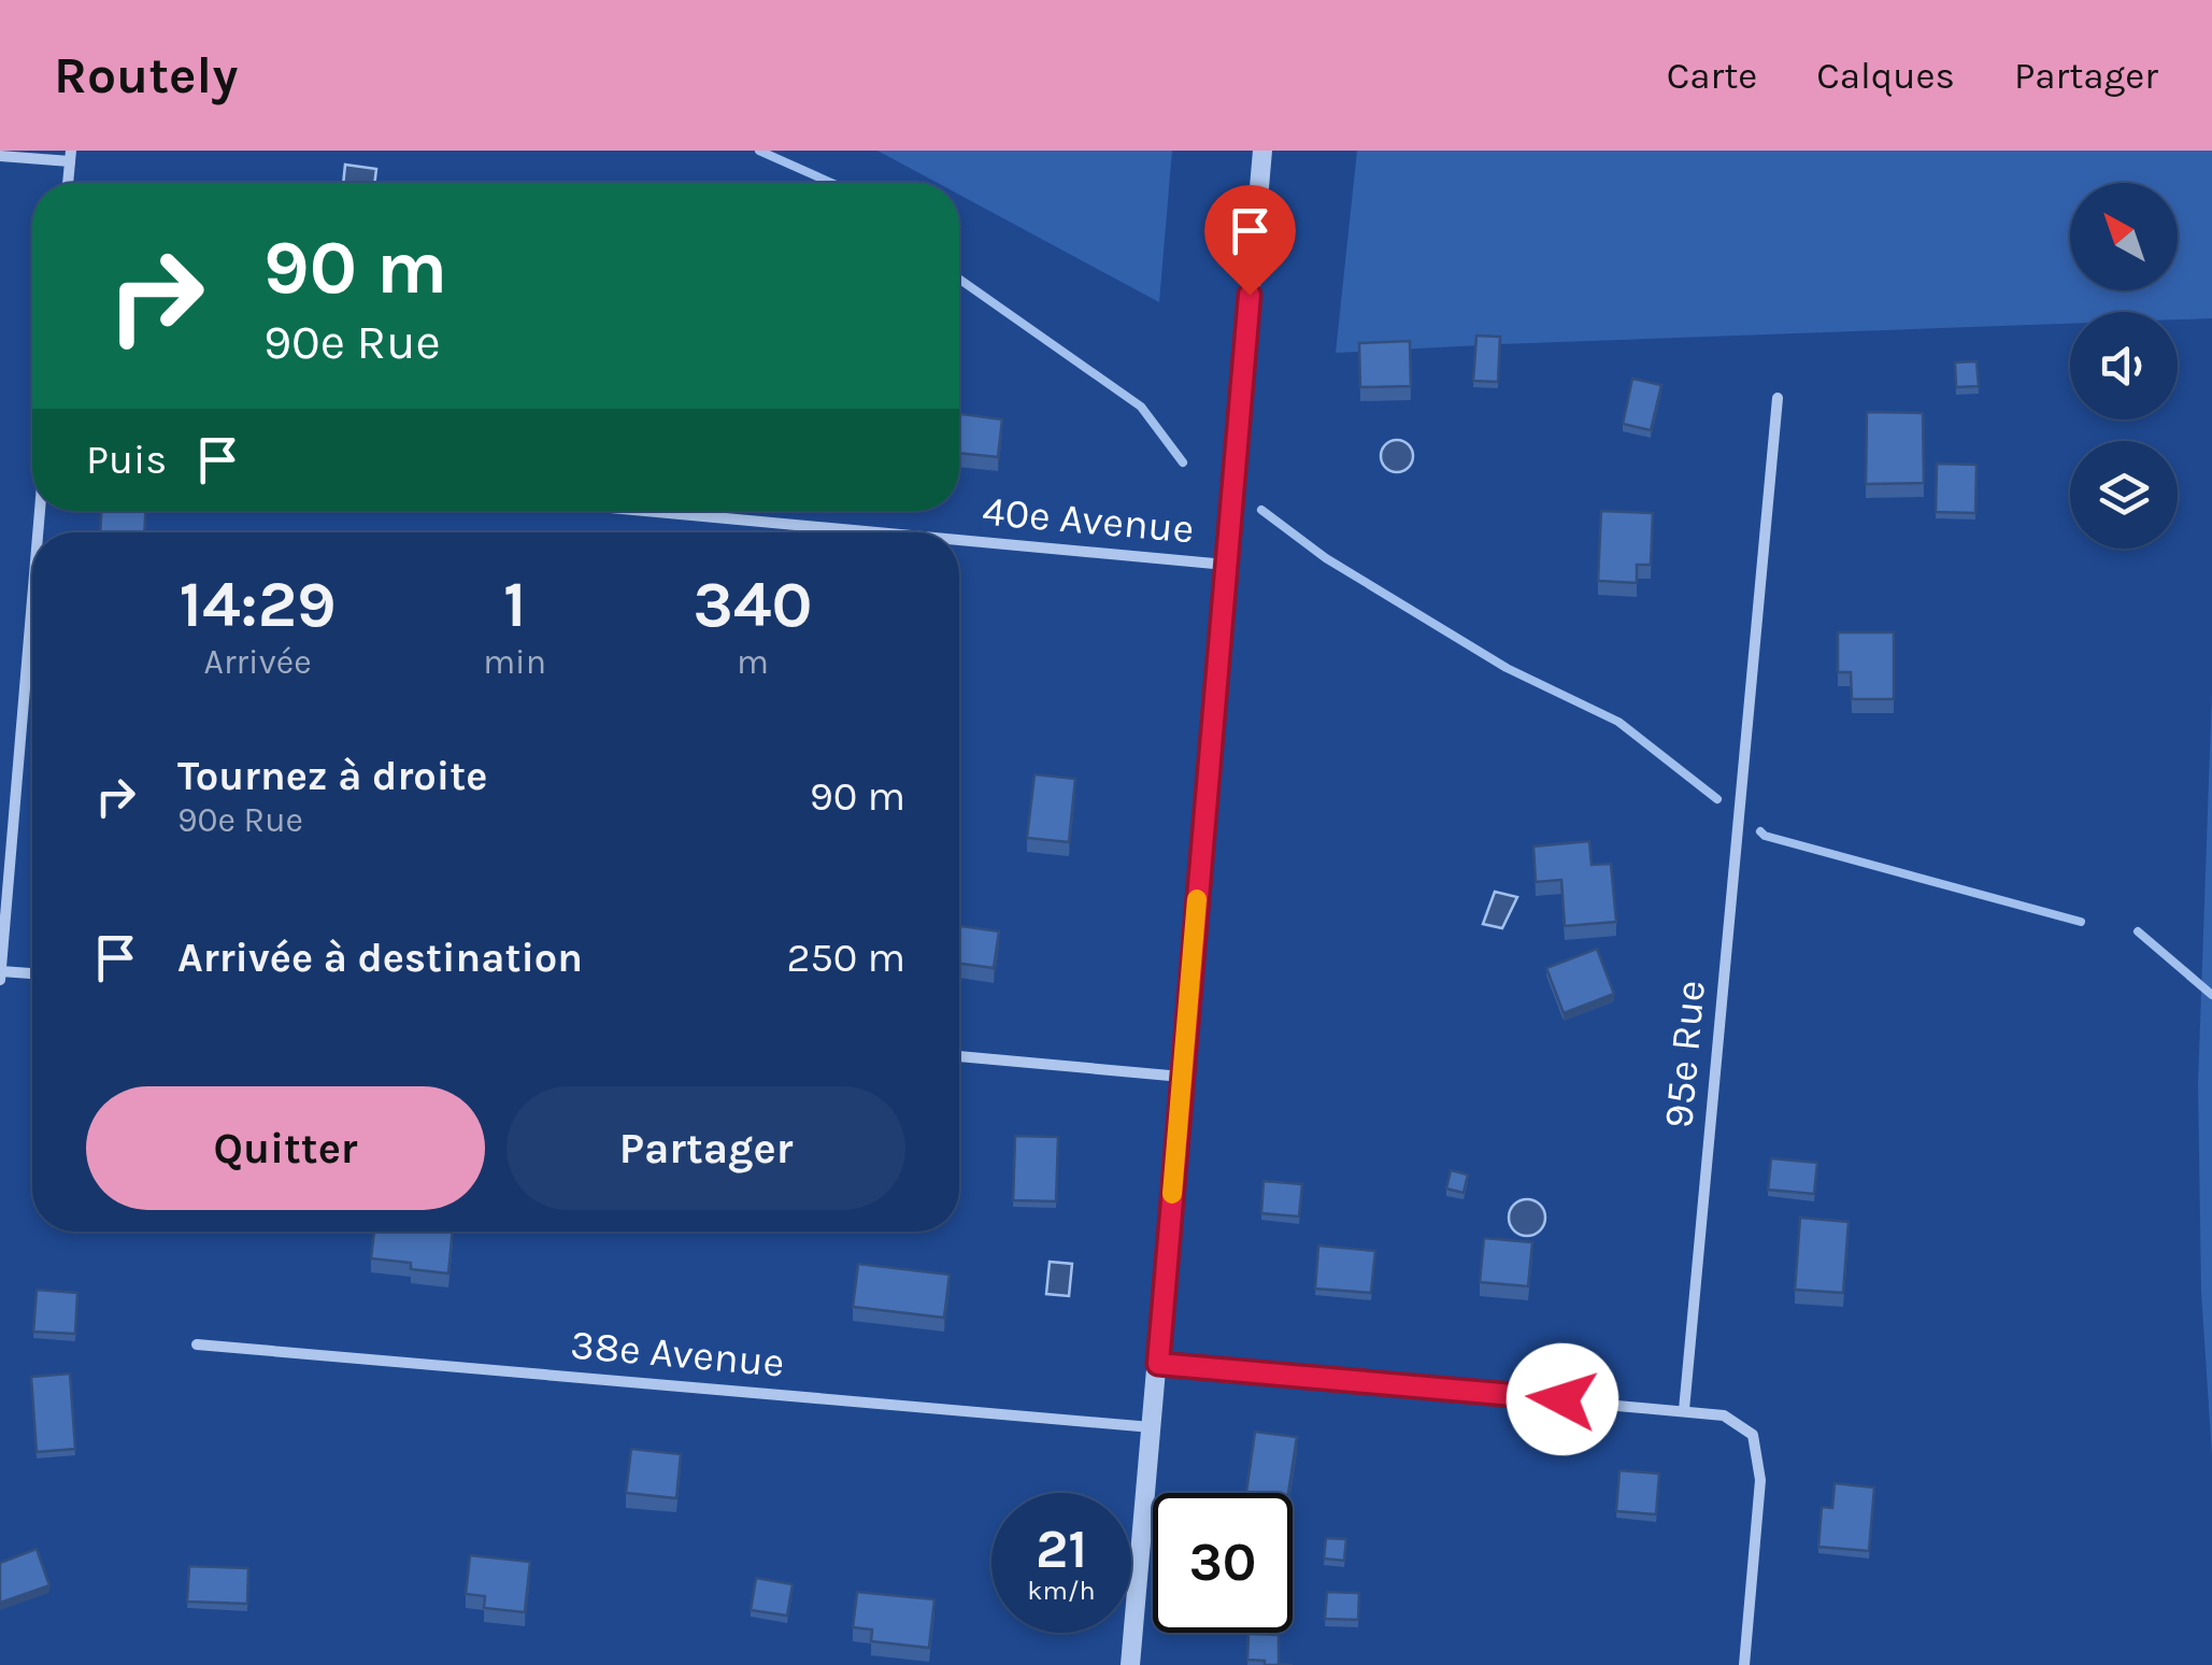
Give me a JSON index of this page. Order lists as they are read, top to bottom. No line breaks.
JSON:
{"streets":{"street":["40e Avenue","95e Rue","38e Avenue"]},"north":"top left","page":{"header":"Routely","nav":["Carte","Calques","Partager"],"turn":["90 m","90e Rue"],"then":"Puis","eta":["14:29","Arrivée","1","min","340","m"],"list":[{"name":"Tournez à droite","note":"90e Rue","value":"90 m"},{"name":"Arrivée à destination","value":"250 m"}],"buttons":["Quitter","Partager"],"speed":"21 km/h","limit":"30"}}
